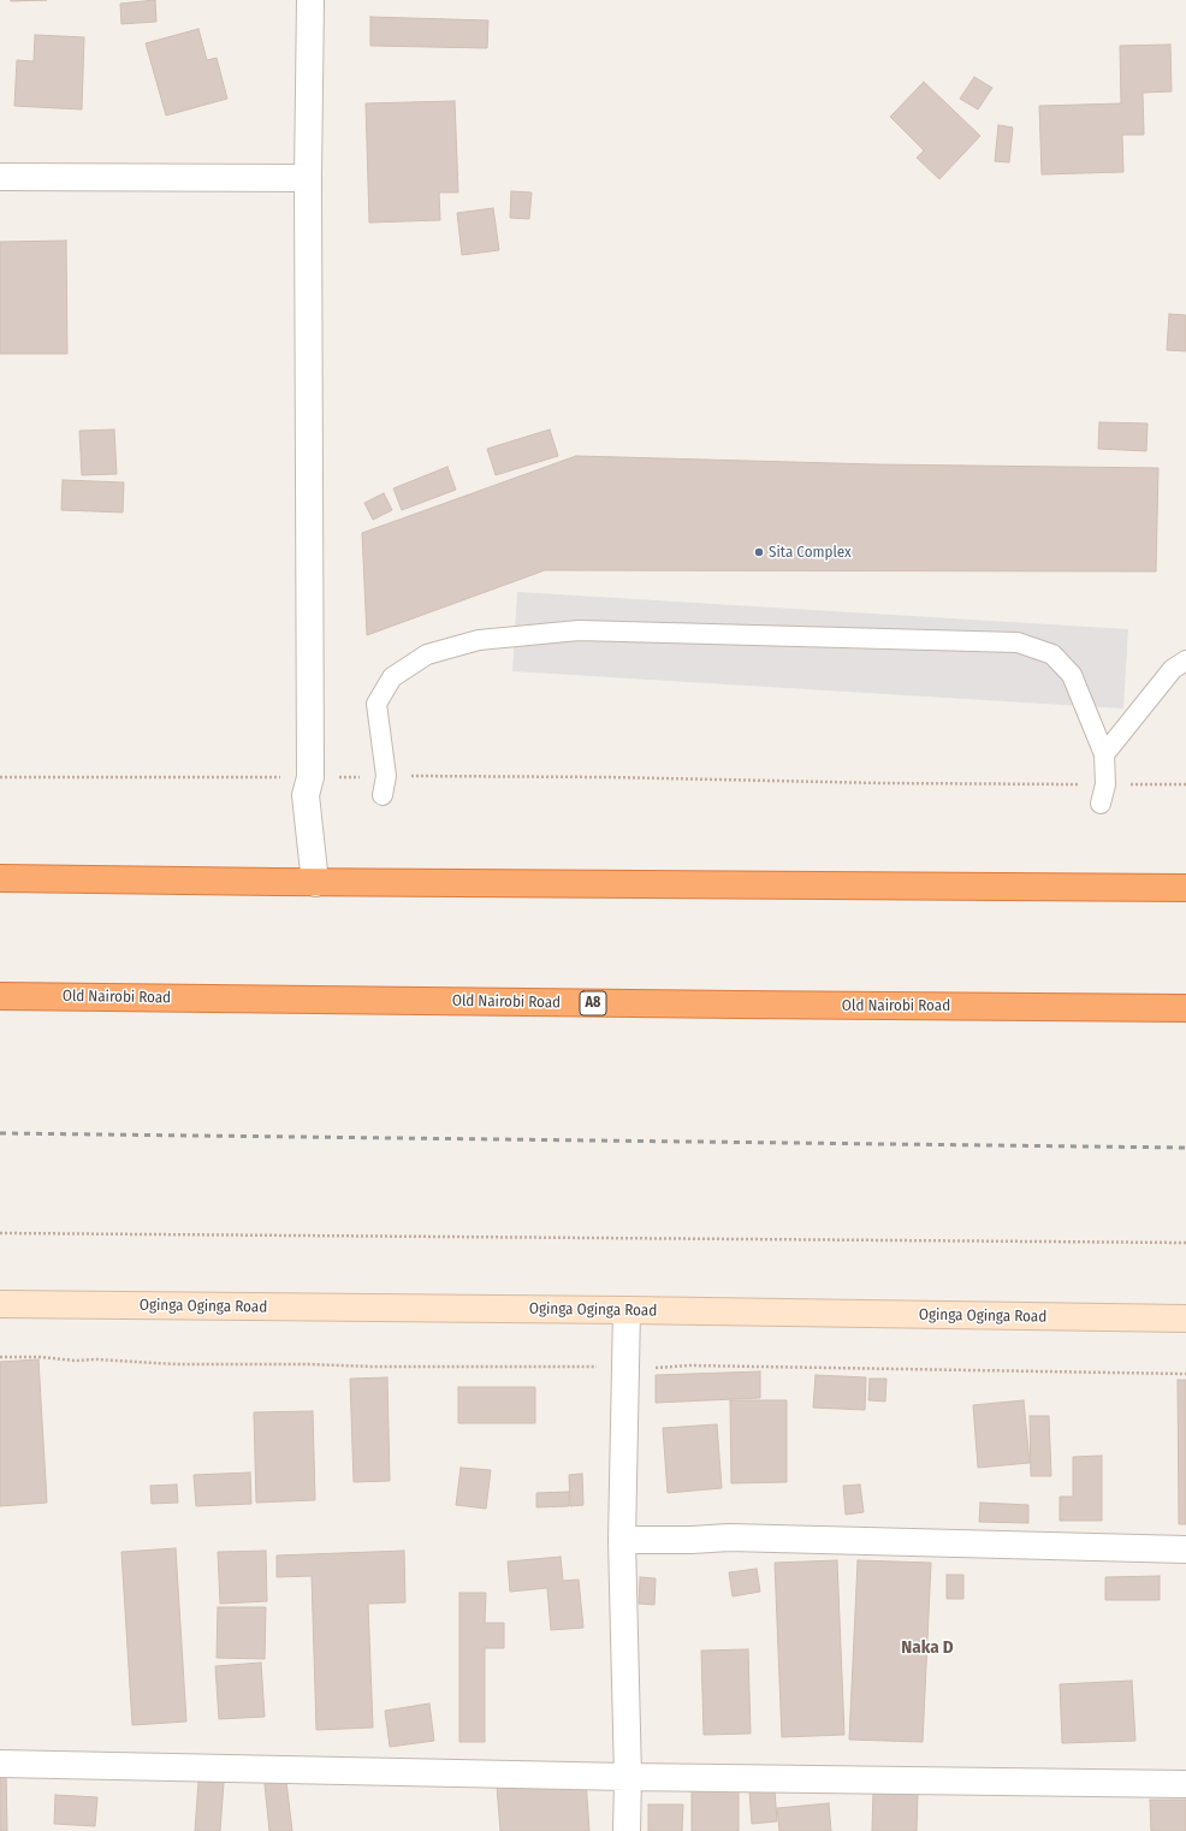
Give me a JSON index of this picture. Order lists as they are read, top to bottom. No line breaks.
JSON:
{"streets":{"highway":["Old Nairobi Road","A8"],"street":["Oginga Oginga Road"]},"districts":["Naka D"],"places":["Sita Complex"]}
